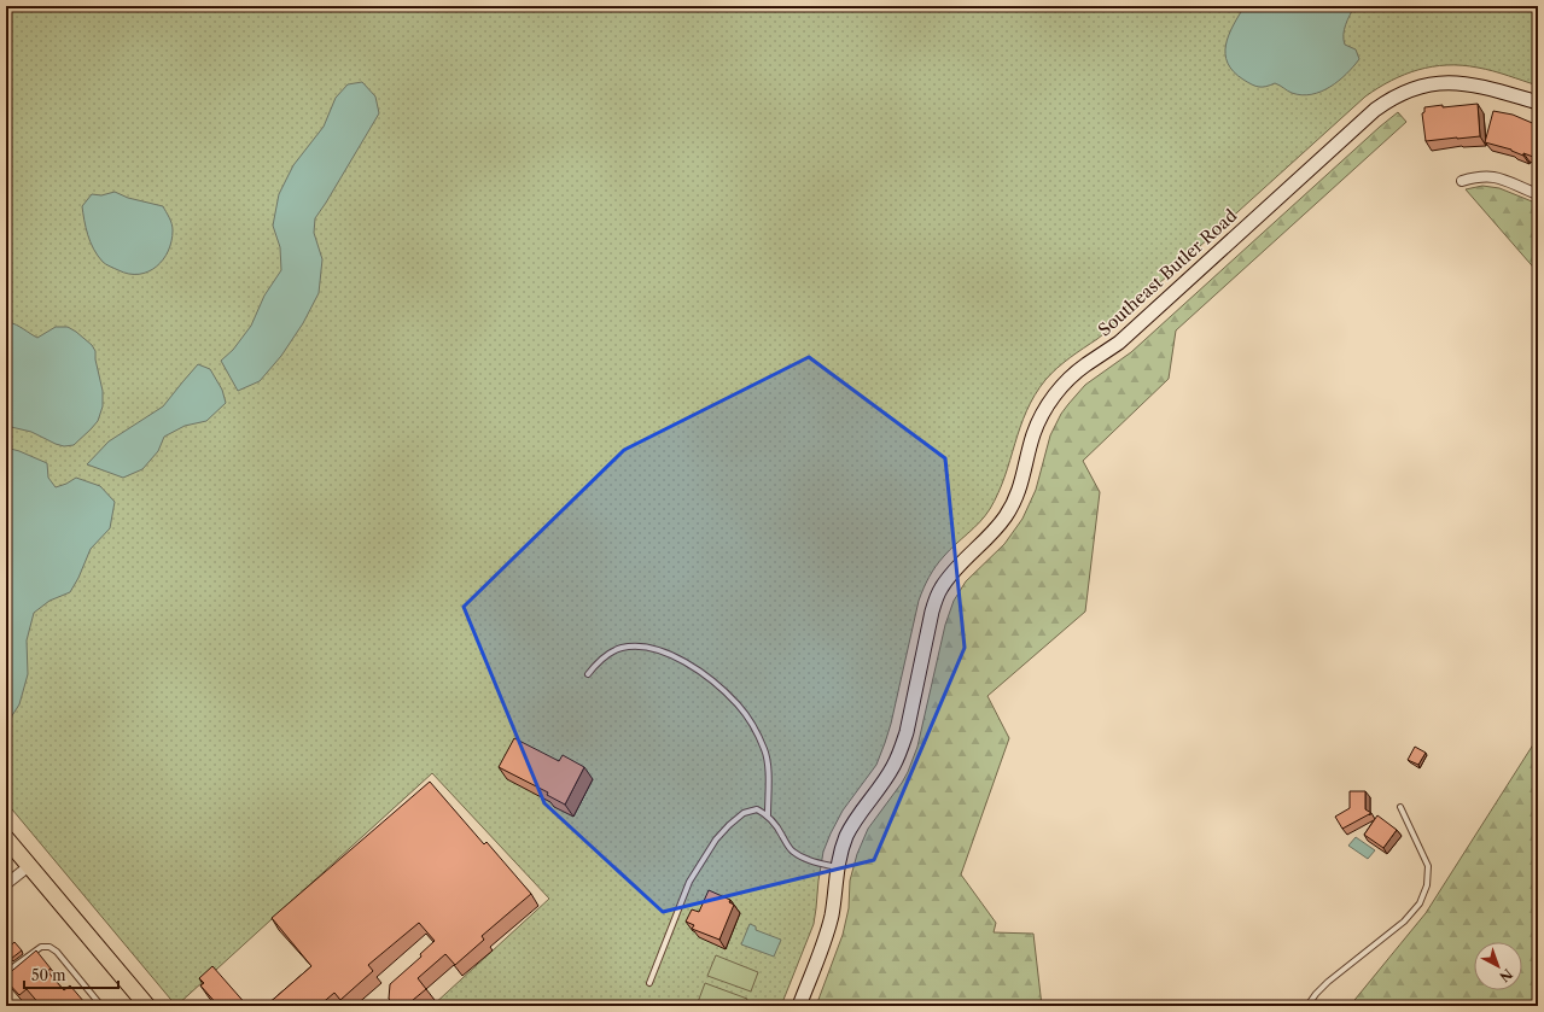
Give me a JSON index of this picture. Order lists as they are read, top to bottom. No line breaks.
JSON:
{"streets":{"main road":["Southeast Butler Road"]},"scale_bar":"50 m","north":"bottom right"}
